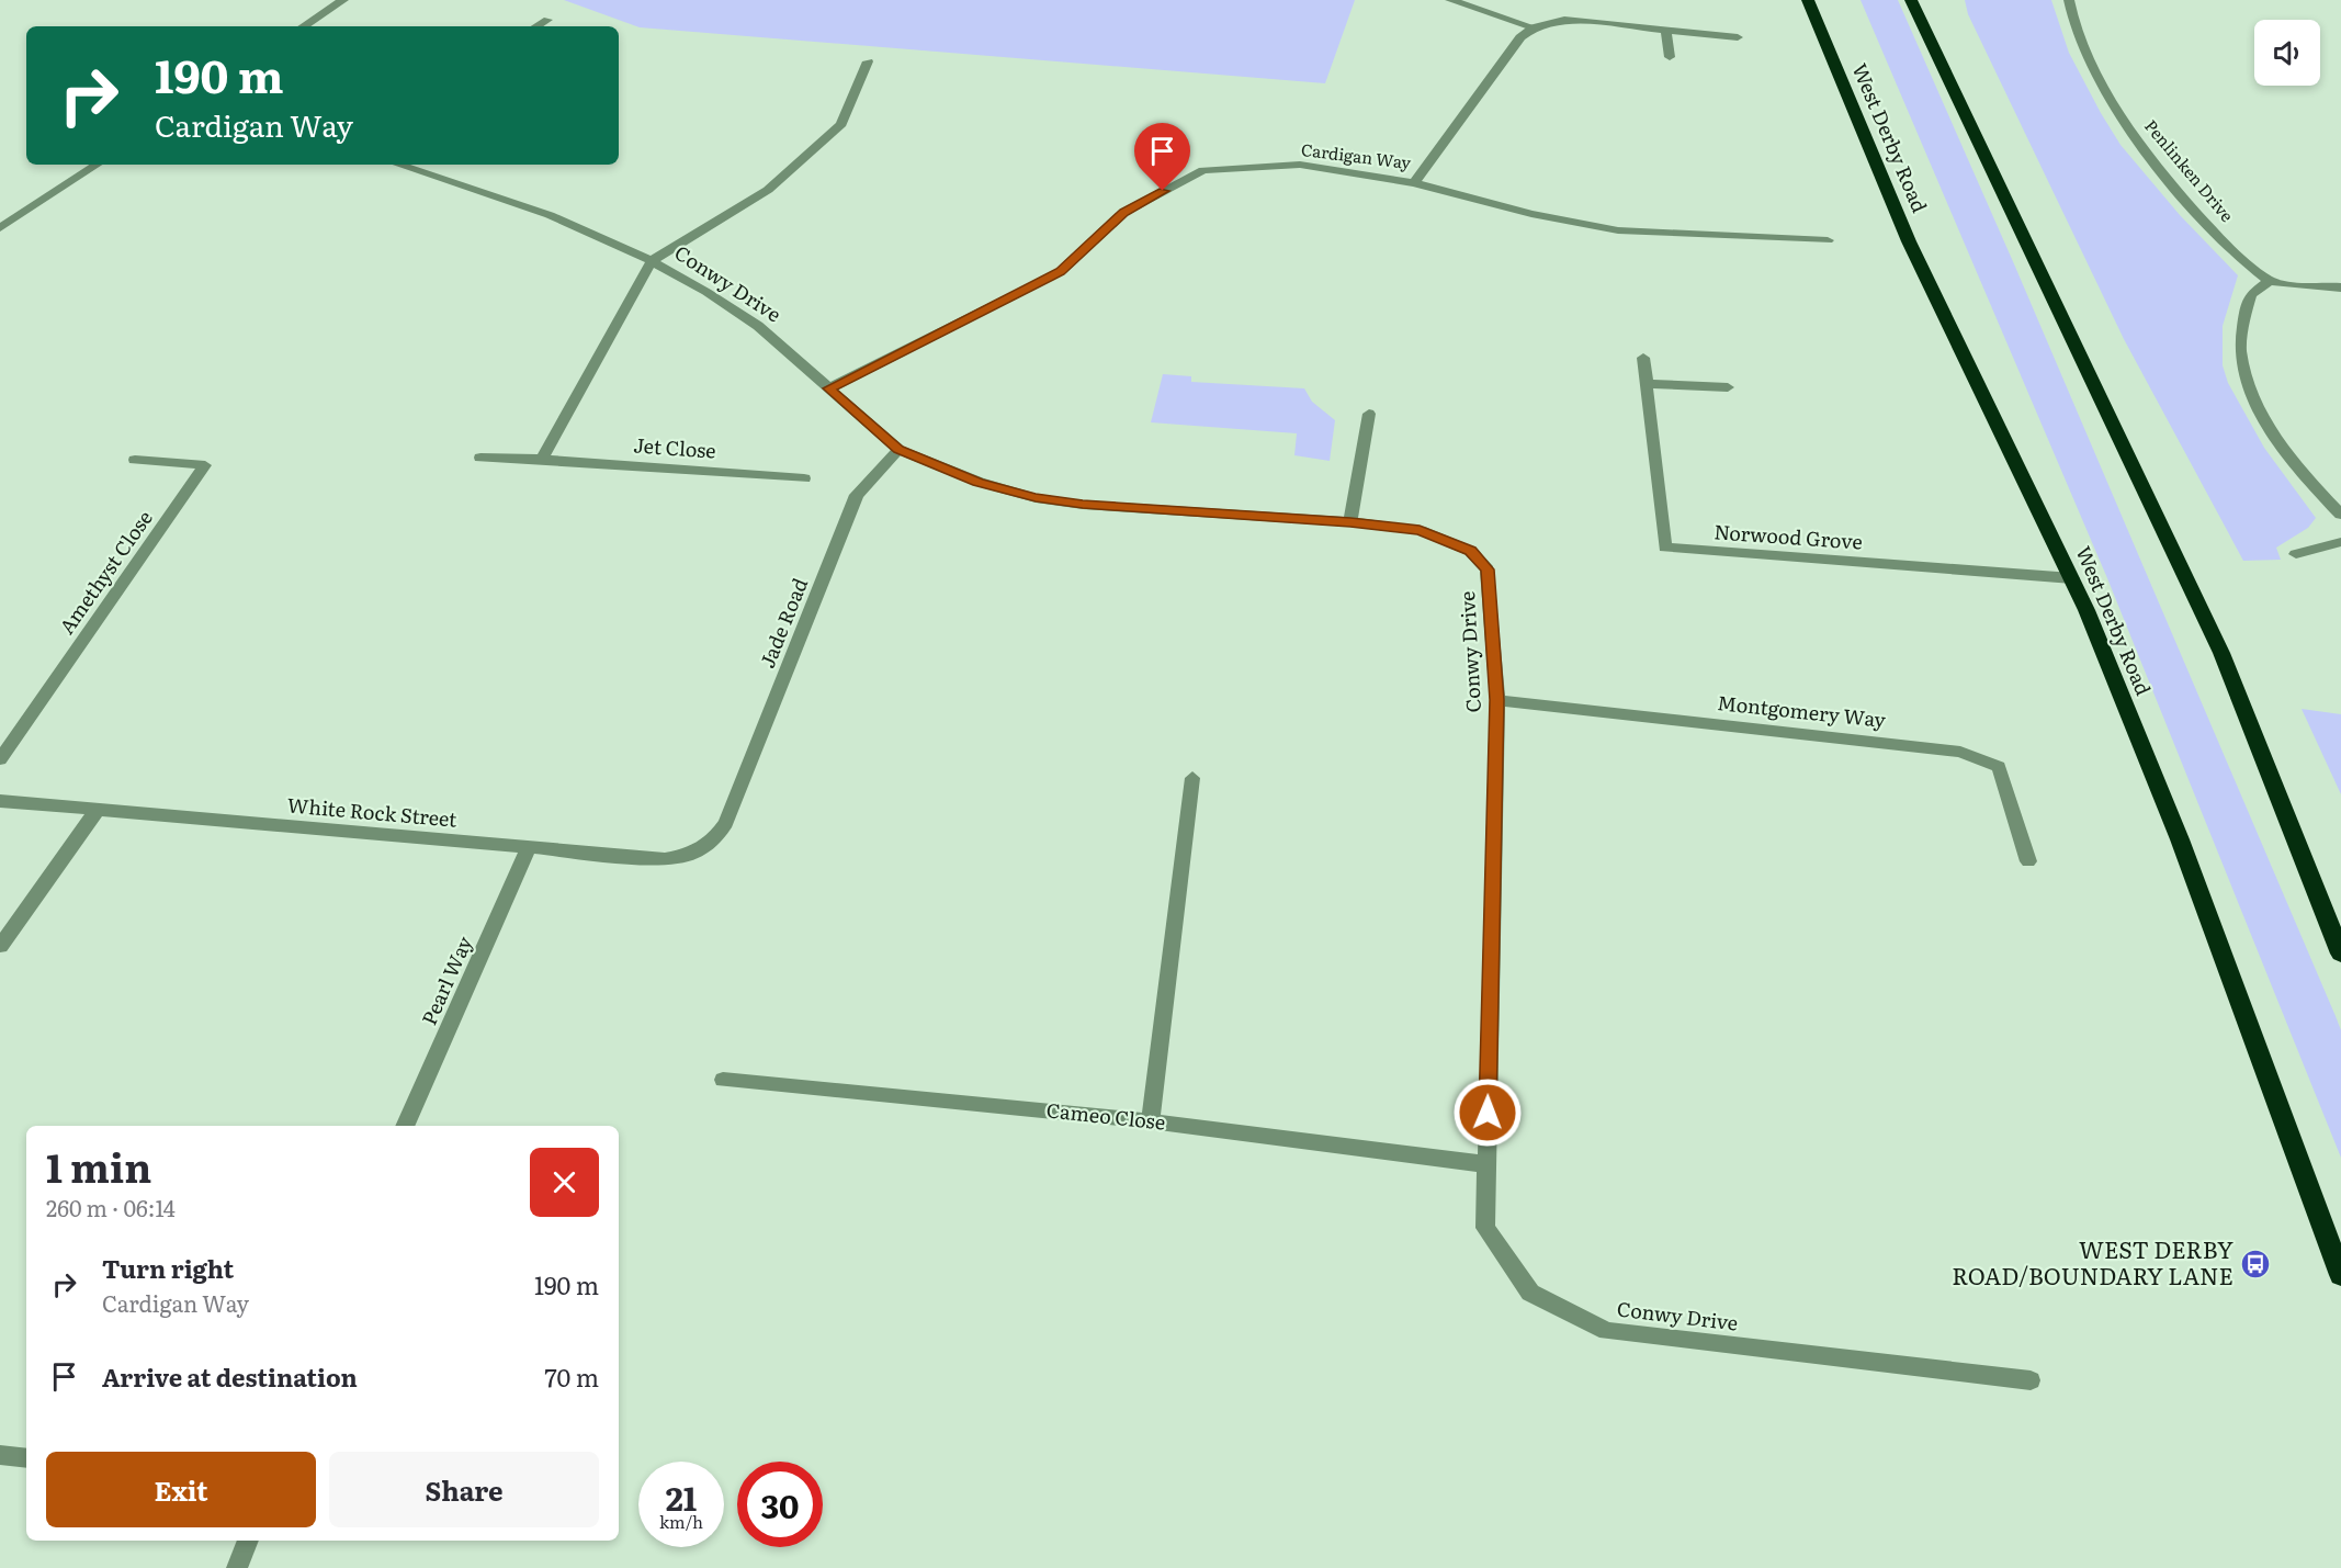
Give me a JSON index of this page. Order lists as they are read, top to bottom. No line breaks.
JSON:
{"streets":{"highway":["West Derby Road"],"street":["Cardigan Way","Penlinken Drive","Conwy Drive","Jet Close","Norwood Grove","Amethyst Close","Jade Road","Montgomery Way","White Rock Street","Pearl Way","Cameo Close"]},"crossings":[["West Derby Road","Norwood Grove"],["Cardigan Way","Conwy Drive"],["Conwy Drive","Jade Road"],["Conwy Drive","Montgomery Way"],["Conwy Drive","Cameo Close"],["Jade Road","White Rock Street"],["White Rock Street","Pearl Way"]],"places":{"bus stop":["WEST DERBY ROAD/BOUNDARY LANE"]},"page":{"turn":["190 m","Cardigan Way"],"heading":["1 min","260 m · 06:14"],"list":[{"name":"Turn right","note":"Cardigan Way","value":"190 m"},{"name":"Arrive at destination","value":"70 m"}],"buttons":["Exit","Share"],"speed":"21 km/h","limit":"30"}}
